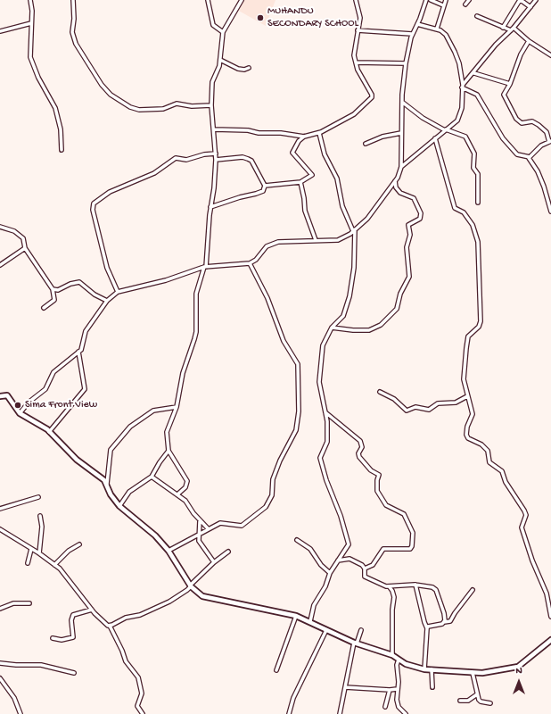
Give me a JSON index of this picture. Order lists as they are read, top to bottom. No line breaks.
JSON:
{"places":["MUHANDU SECONDARY SCHOOL","Sima Front View"],"north":"top"}
